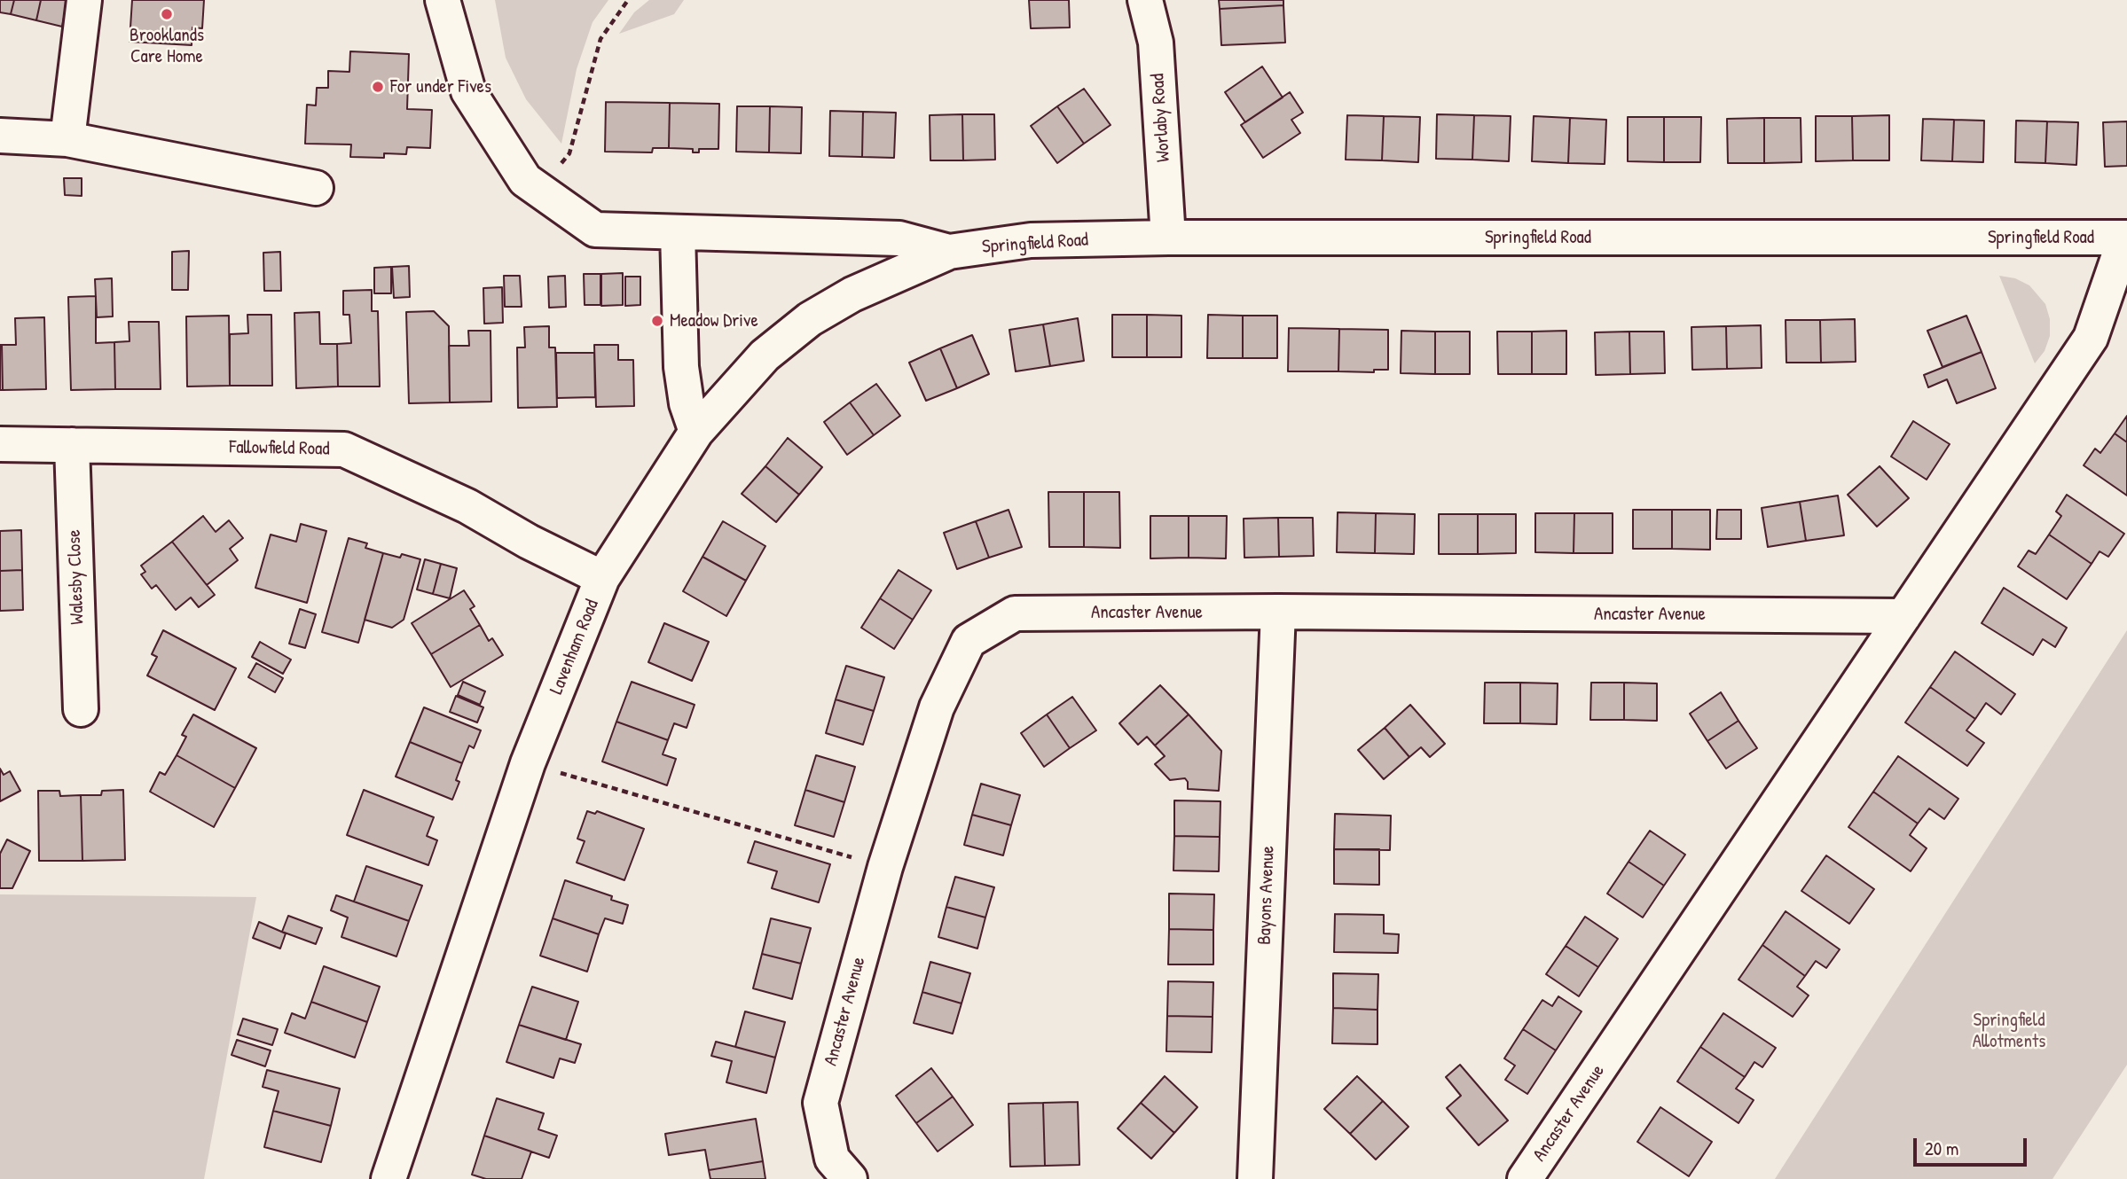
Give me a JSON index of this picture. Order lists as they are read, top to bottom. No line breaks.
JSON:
{"streets":{"street":["Worlaby Road","Springfield Road","Fallowfield Road","Walesby Close","Ancaster Avenue","Lavenham Road","Bayons Avenue"]},"crossings":[["Worlaby Road","Springfield Road"],["Springfield Road","Ancaster Avenue"],["Springfield Road","Lavenham Road"],["Fallowfield Road","Walesby Close"],["Fallowfield Road","Lavenham Road"],["Ancaster Avenue","Bayons Avenue"]],"parks":["Springfield Allotments"],"places":["Brooklands Care Home","For under Fives","Meadow Drive"],"scale_bar":"20 m"}
